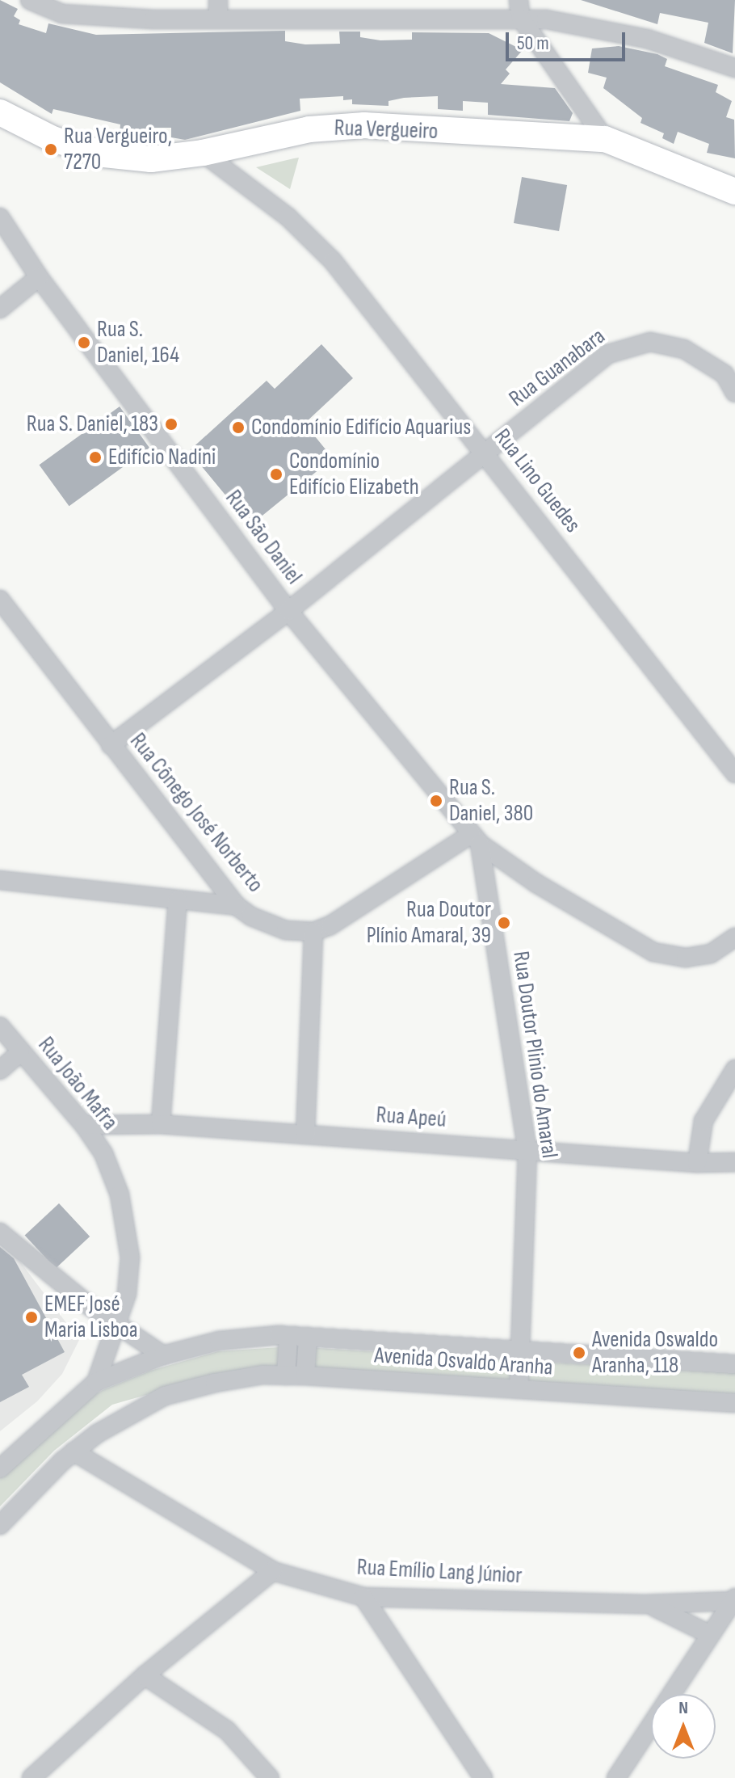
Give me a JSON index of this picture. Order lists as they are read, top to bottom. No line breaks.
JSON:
{"streets":{"main road":["Rua Vergueiro"],"street":["Rua Guanabara","Rua Lino Guedes","Rua São Daniel","Rua Cônego José Norberto","Rua Doutor Plinio do Amaral","Rua João Mafra","Rua Apeú","Avenida Osvaldo Aranha","Rua Emílio Lang Júnior"]},"crossings":[["Rua Vergueiro","Rua Lino Guedes"],["Rua Guanabara","Rua Lino Guedes"],["Rua Guanabara","Rua São Daniel"],["Rua Guanabara","Rua Cônego José Norberto"],["Rua São Daniel","Rua Doutor Plinio do Amaral"],["Rua Doutor Plinio do Amaral","Rua Apeú"],["Rua Doutor Plinio do Amaral","Avenida Osvaldo Aranha"],["Rua João Mafra","Rua Apeú"],["Rua João Mafra","Avenida Osvaldo Aranha"],["Avenida Osvaldo Aranha","Rua Emílio Lang Júnior"]],"places":["Rua Vergueiro, 7270","Rua S. Daniel, 164","Rua S. Daniel, 183","Condomínio Edifício Aquarius","Edifício Nadini","Condomínio Edifício Elizabeth","Rua S. Daniel, 380","Rua Doutor Plínio Amaral, 39","EMEF José Maria Lisboa","Avenida Oswaldo Aranha, 118"],"scale_bar":"50 m","north":"top"}
